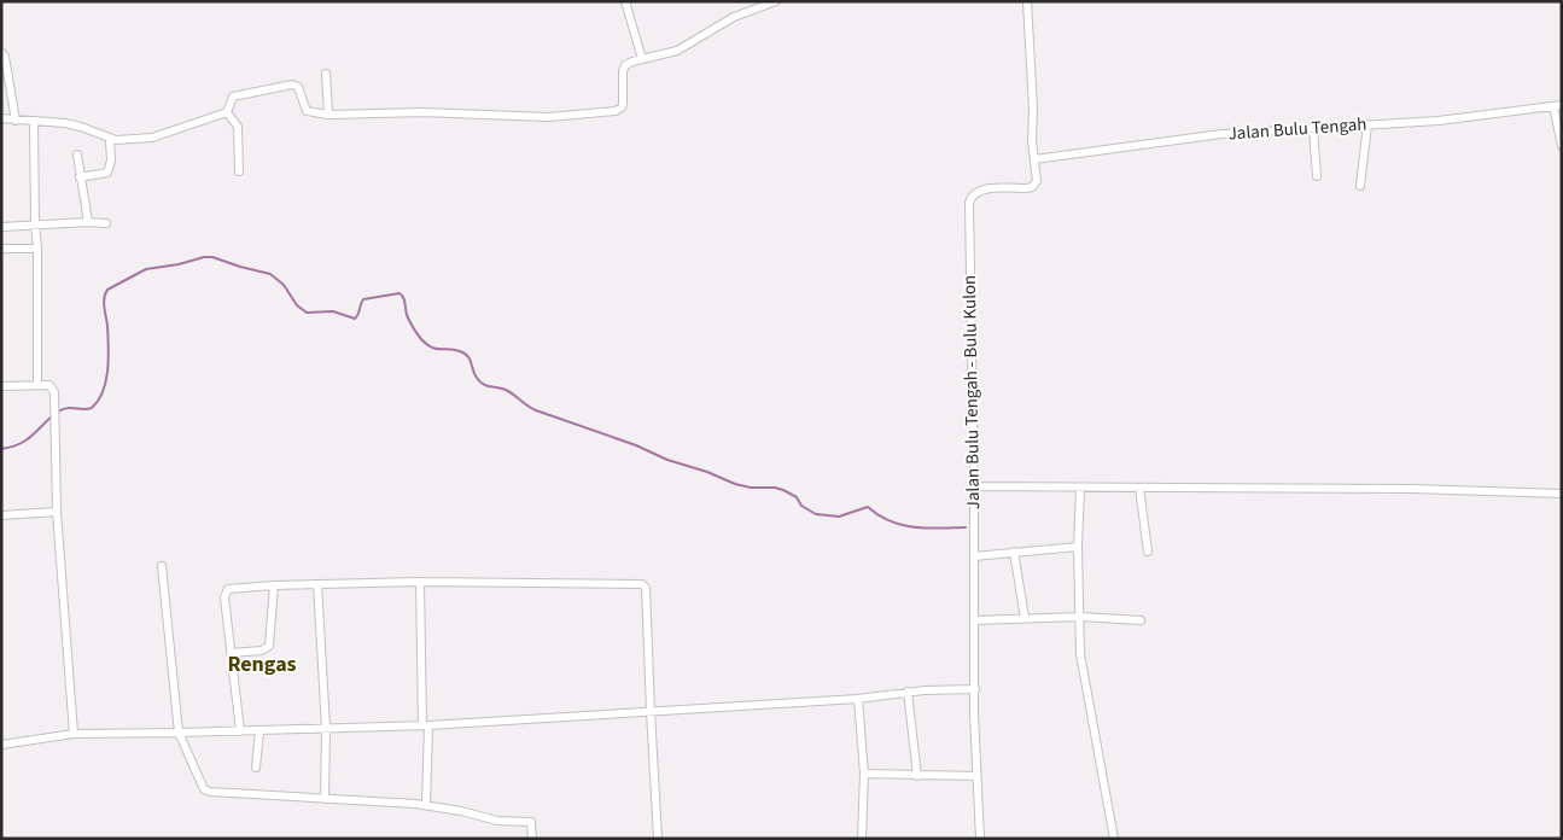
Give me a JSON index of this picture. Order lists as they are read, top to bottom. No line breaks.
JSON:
{"streets":{"street":["Jalan Bulu Tengah","Jalan Bulu Tengah - Bulu Kulon"]},"crossings":[["Jalan Bulu Tengah","Jalan Bulu Tengah - Bulu Kulon"]],"districts":["Rengas"]}
